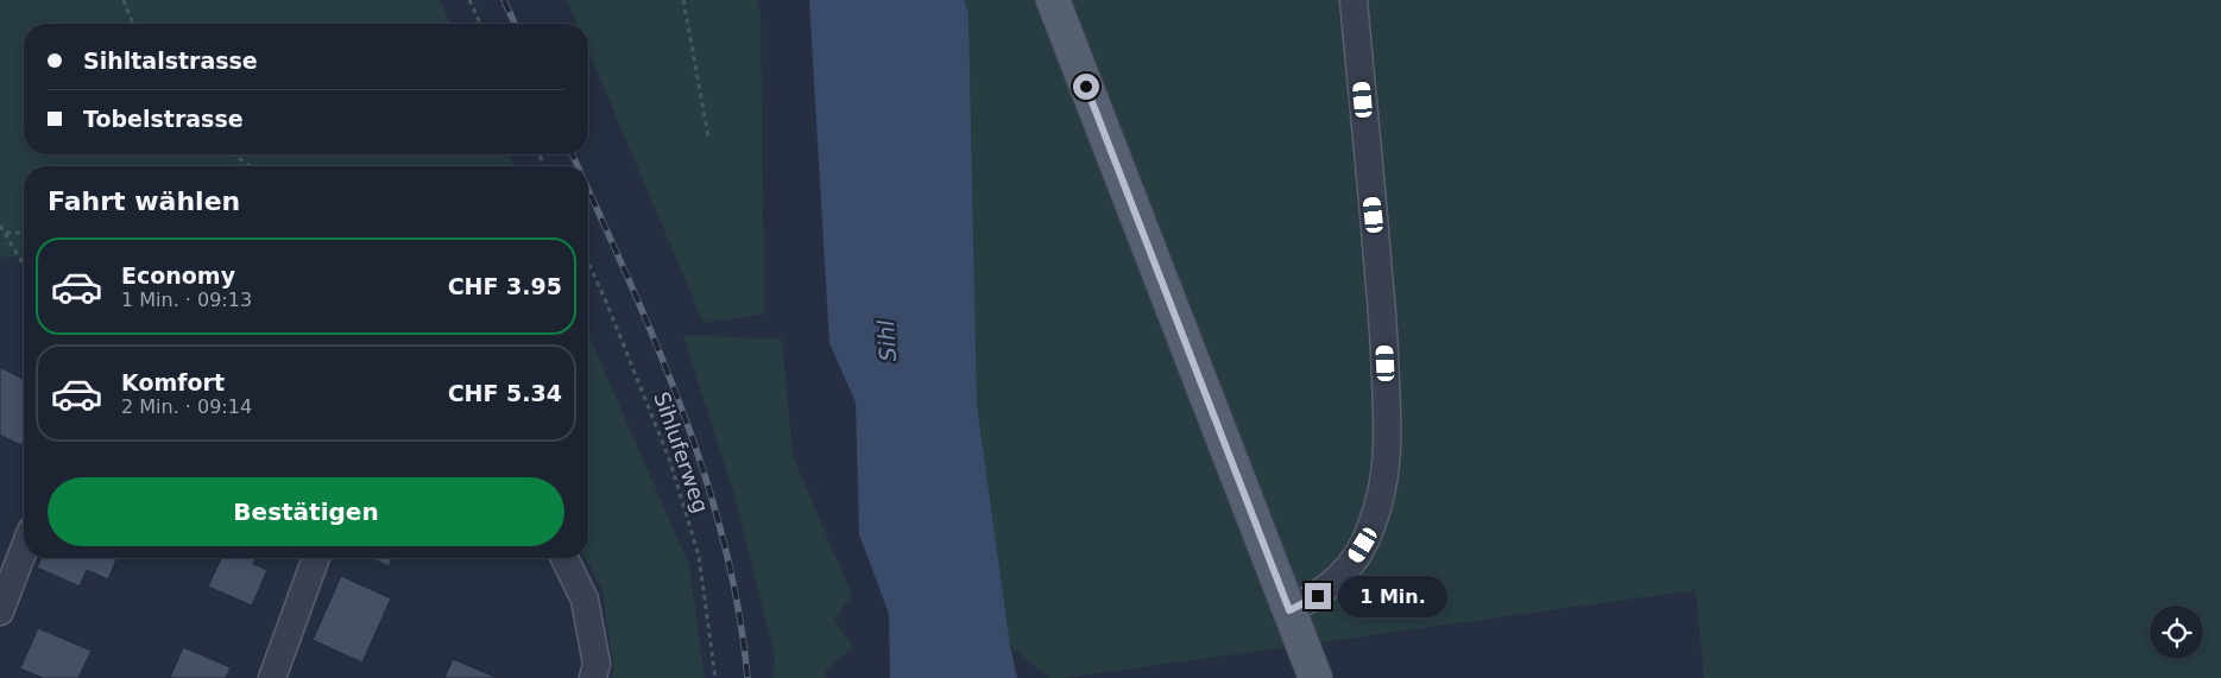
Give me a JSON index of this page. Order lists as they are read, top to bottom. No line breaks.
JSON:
{"streets":{"path":["Sihluferweg"]},"water":["Sihl"],"page":{"banner":["Sihltalstrasse","Tobelstrasse"],"heading":"Fahrt wählen","list":[{"name":"Economy","note":"1 Min. · 09:13","value":"CHF 3.95"},{"name":"Komfort","note":"2 Min. · 09:14","value":"CHF 5.34"}],"buttons":"Bestätigen","bubble":"1 Min."}}
